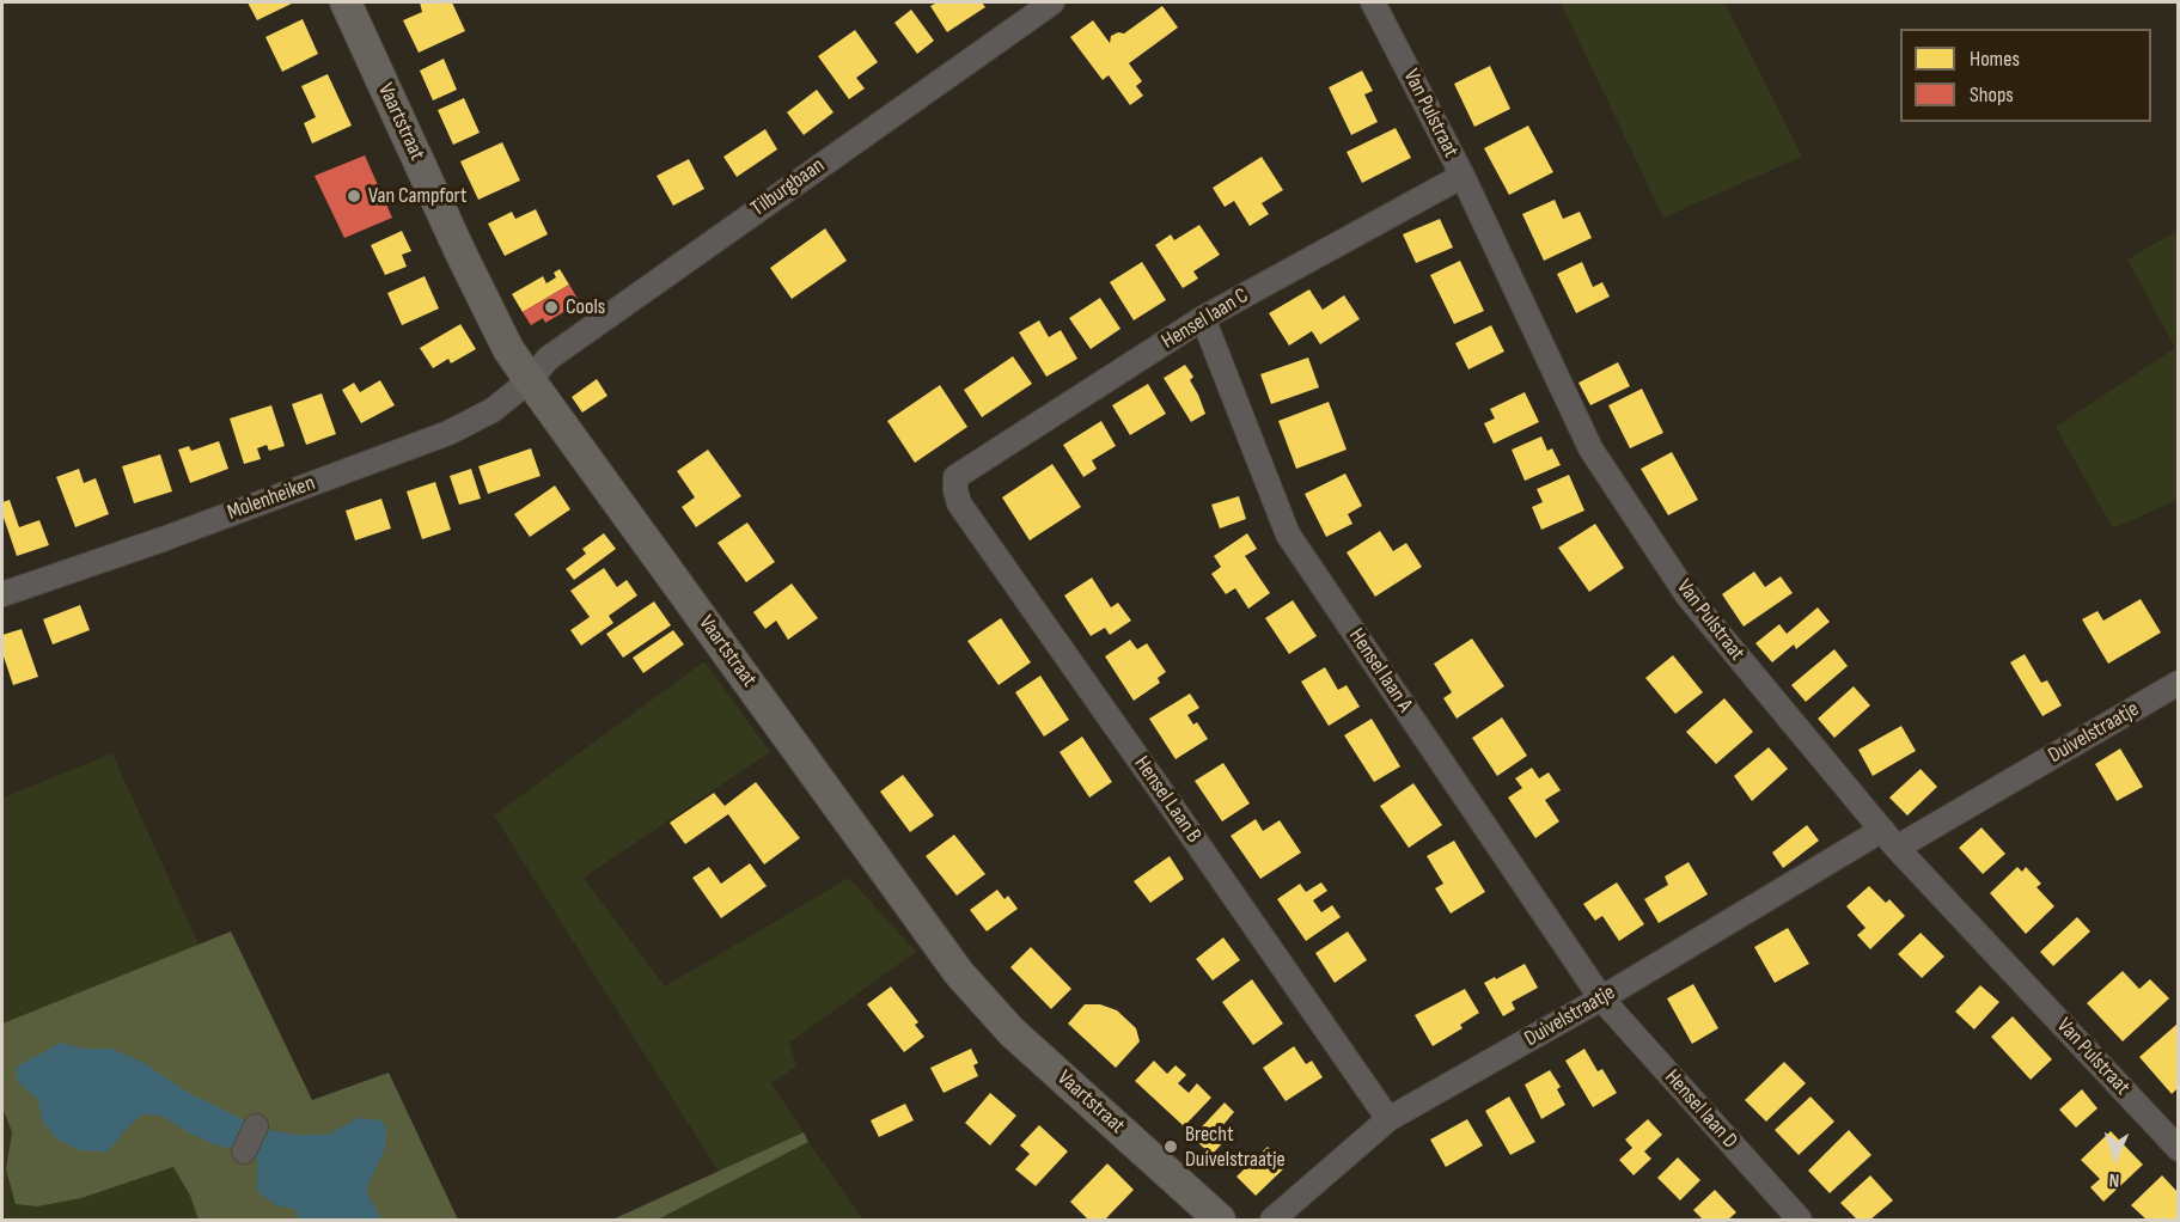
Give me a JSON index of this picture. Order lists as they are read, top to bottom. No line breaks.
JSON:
{"streets":{"main road":["Vaartstraat"],"street":["Van Pulstraat","Tilburgbaan","Hensel laan C","Molenheiken","Hensel laan A","Duivelstraatje","Hensel Laan B","Hensel laan D"]},"crossings":[["Van Pulstraat","Hensel laan C"],["Van Pulstraat","Duivelstraatje"],["Vaartstraat","Tilburgbaan"],["Vaartstraat","Molenheiken"],["Tilburgbaan","Molenheiken"],["Hensel laan C","Hensel laan A"],["Hensel laan C","Hensel Laan B"],["Hensel laan A","Duivelstraatje"],["Hensel laan A","Hensel laan D"],["Duivelstraatje","Hensel Laan B"],["Duivelstraatje","Hensel laan D"]],"places":["Van Campfort","Cools","Brecht Duivelstraatje"],"legend":["Homes","Shops"],"north":"bottom"}
